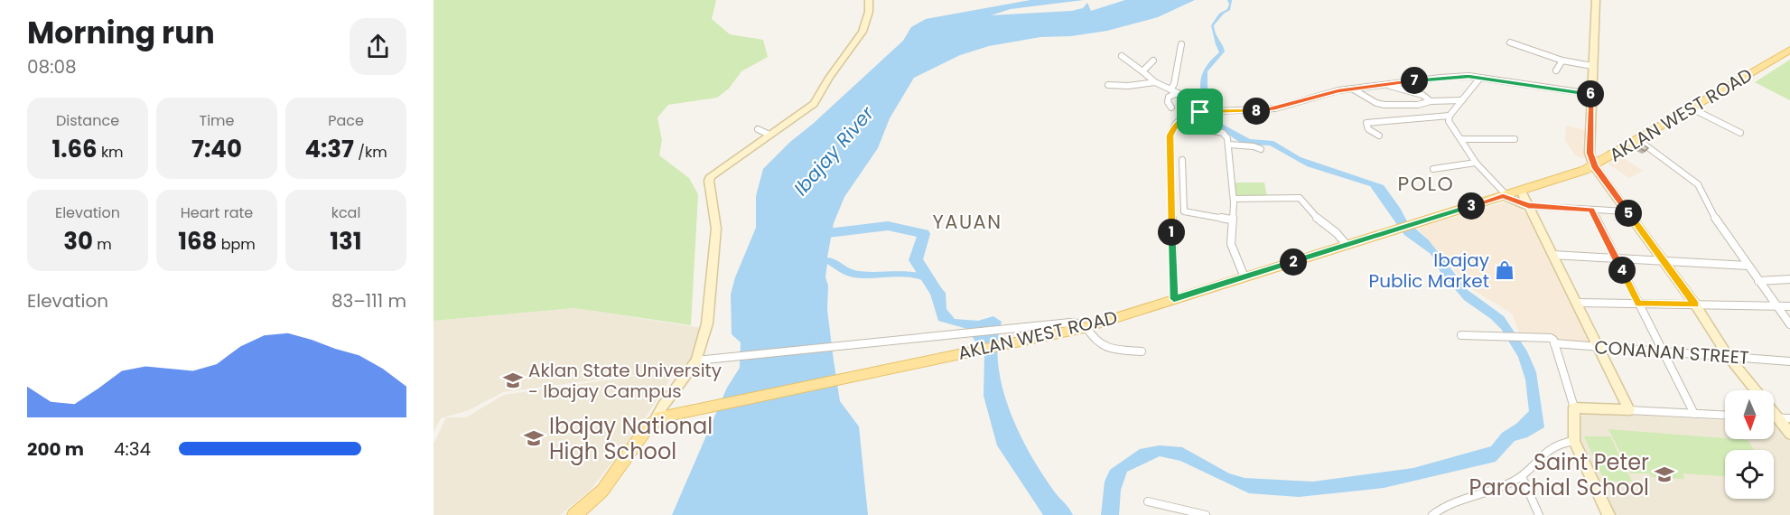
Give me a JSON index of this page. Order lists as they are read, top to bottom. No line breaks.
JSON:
{"streets":{"main road":["AKLAN WEST ROAD"],"street":["CONANAN STREET"]},"districts":["POLO","YAUAN"],"water":["Ibajay River"],"places":{"shop":["Ibajay Public Market"],"school or university":["Aklan State University - Ibajay Campus","Ibajay National High School","Saint Peter Parochial School"]},"north":"bottom","page":{"heading":["Morning run","08:08"],"pins":["7","6","8","3","5","1","2","4"],"stats":[["Distance","1.66 km"],["Time","7:40"],["Pace","4:37 /km"],["Elevation","30 m"],["Heart rate","168 bpm"],["kcal","131"]],"chart":["Elevation","83–111 m"],"list":[{"name":"200 m","note":"4:34"}]}}
